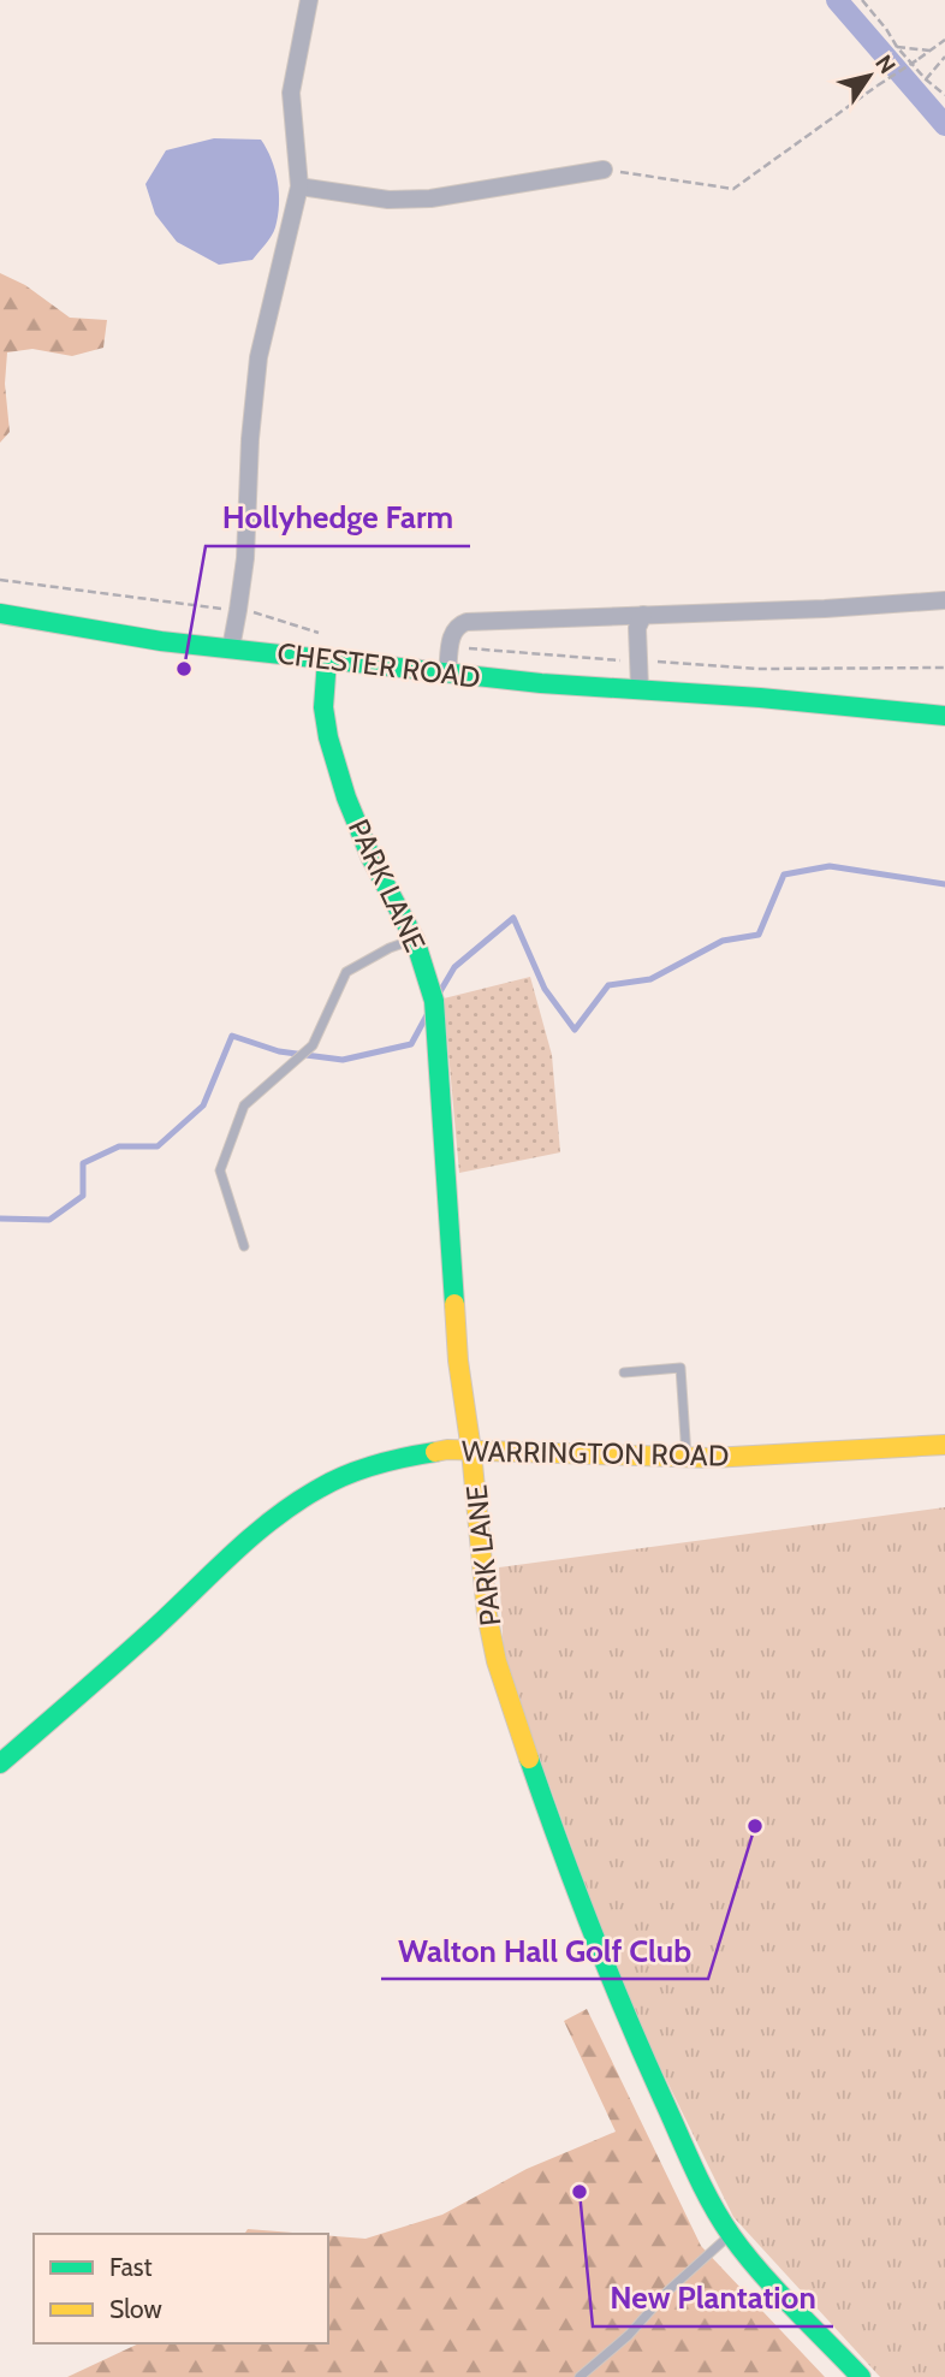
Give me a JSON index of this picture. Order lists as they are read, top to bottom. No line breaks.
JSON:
{"streets":{"main road":["CHESTER ROAD","PARK LANE","WARRINGTON ROAD"]},"crossings":[["CHESTER ROAD","PARK LANE"],["PARK LANE","WARRINGTON ROAD"]],"places":["Hollyhedge Farm","Walton Hall Golf Club","New Plantation"],"legend":["Fast","Slow"],"north":"top right"}
